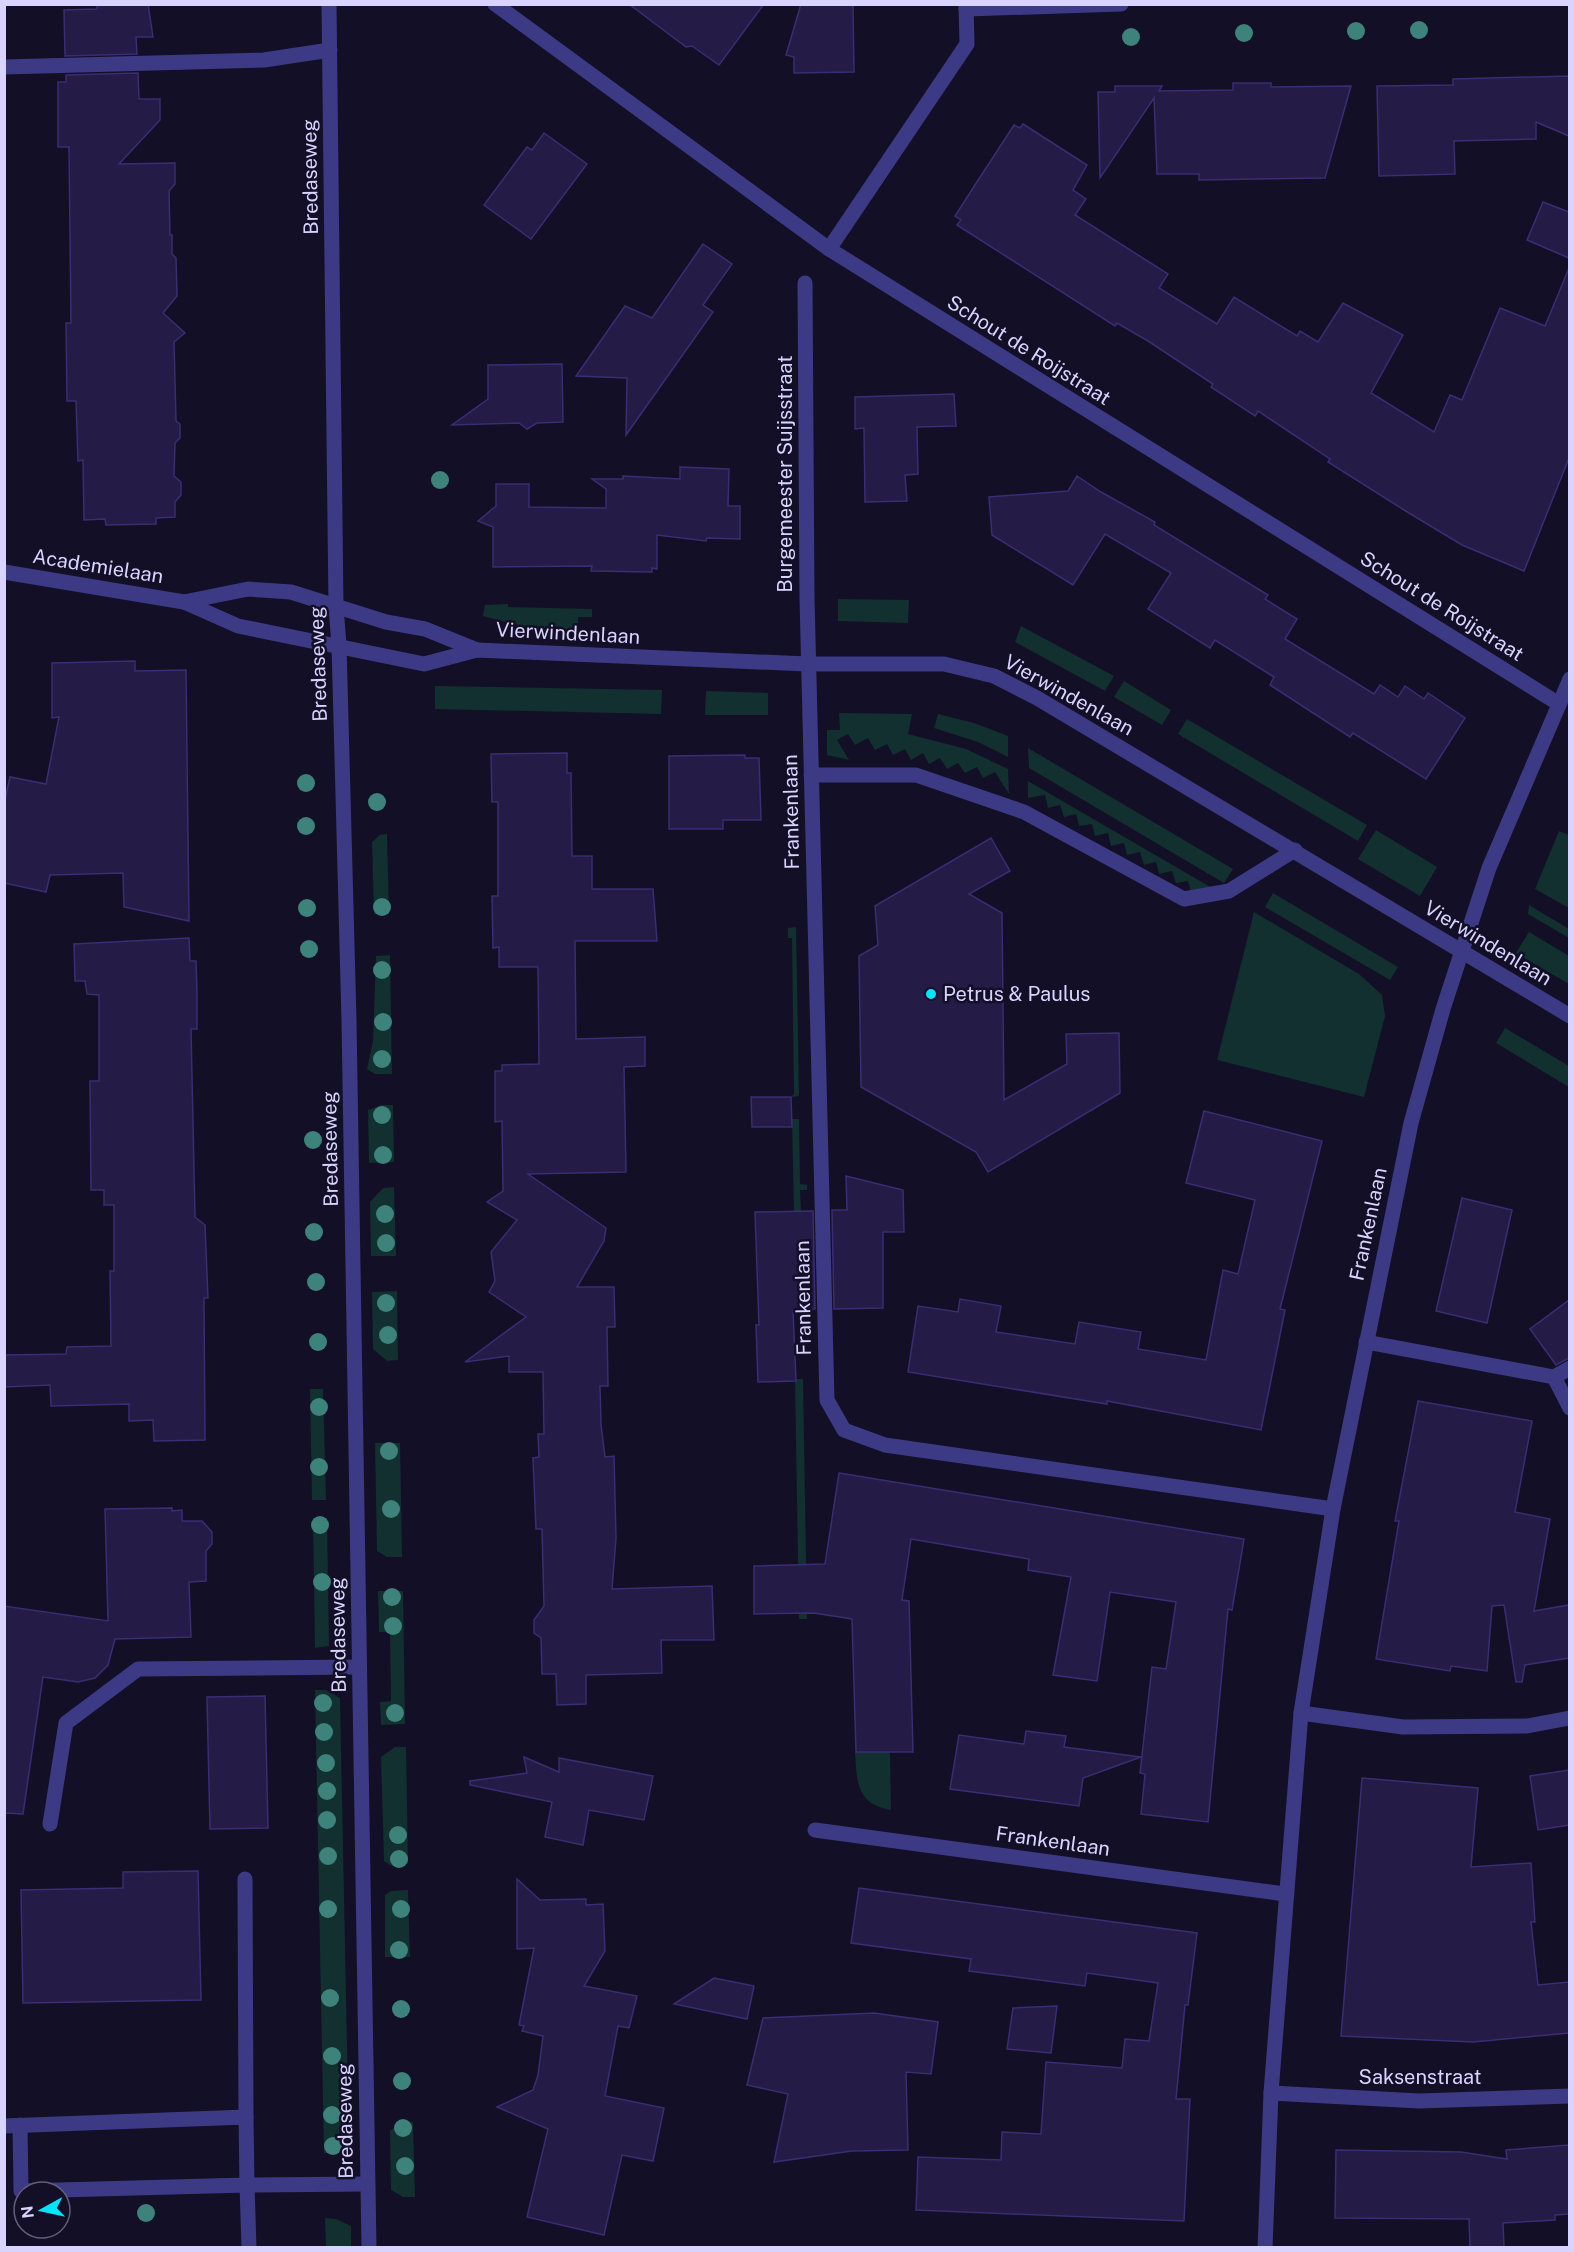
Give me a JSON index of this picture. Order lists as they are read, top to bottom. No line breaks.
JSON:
{"streets":{"street":["Bredaseweg","Schout de Roijstraat","Burgemeester Suijsstraat","Academielaan","Vierwindenlaan","Frankenlaan","Saksenstraat"]},"crossings":[["Bredaseweg","Academielaan"],["Bredaseweg","Vierwindenlaan"],["Schout de Roijstraat","Frankenlaan"],["Burgemeester Suijsstraat","Vierwindenlaan"],["Burgemeester Suijsstraat","Frankenlaan"],["Academielaan","Vierwindenlaan"],["Vierwindenlaan","Frankenlaan"],["Frankenlaan","Saksenstraat"]],"places":["Petrus & Paulus"],"north":"left"}
